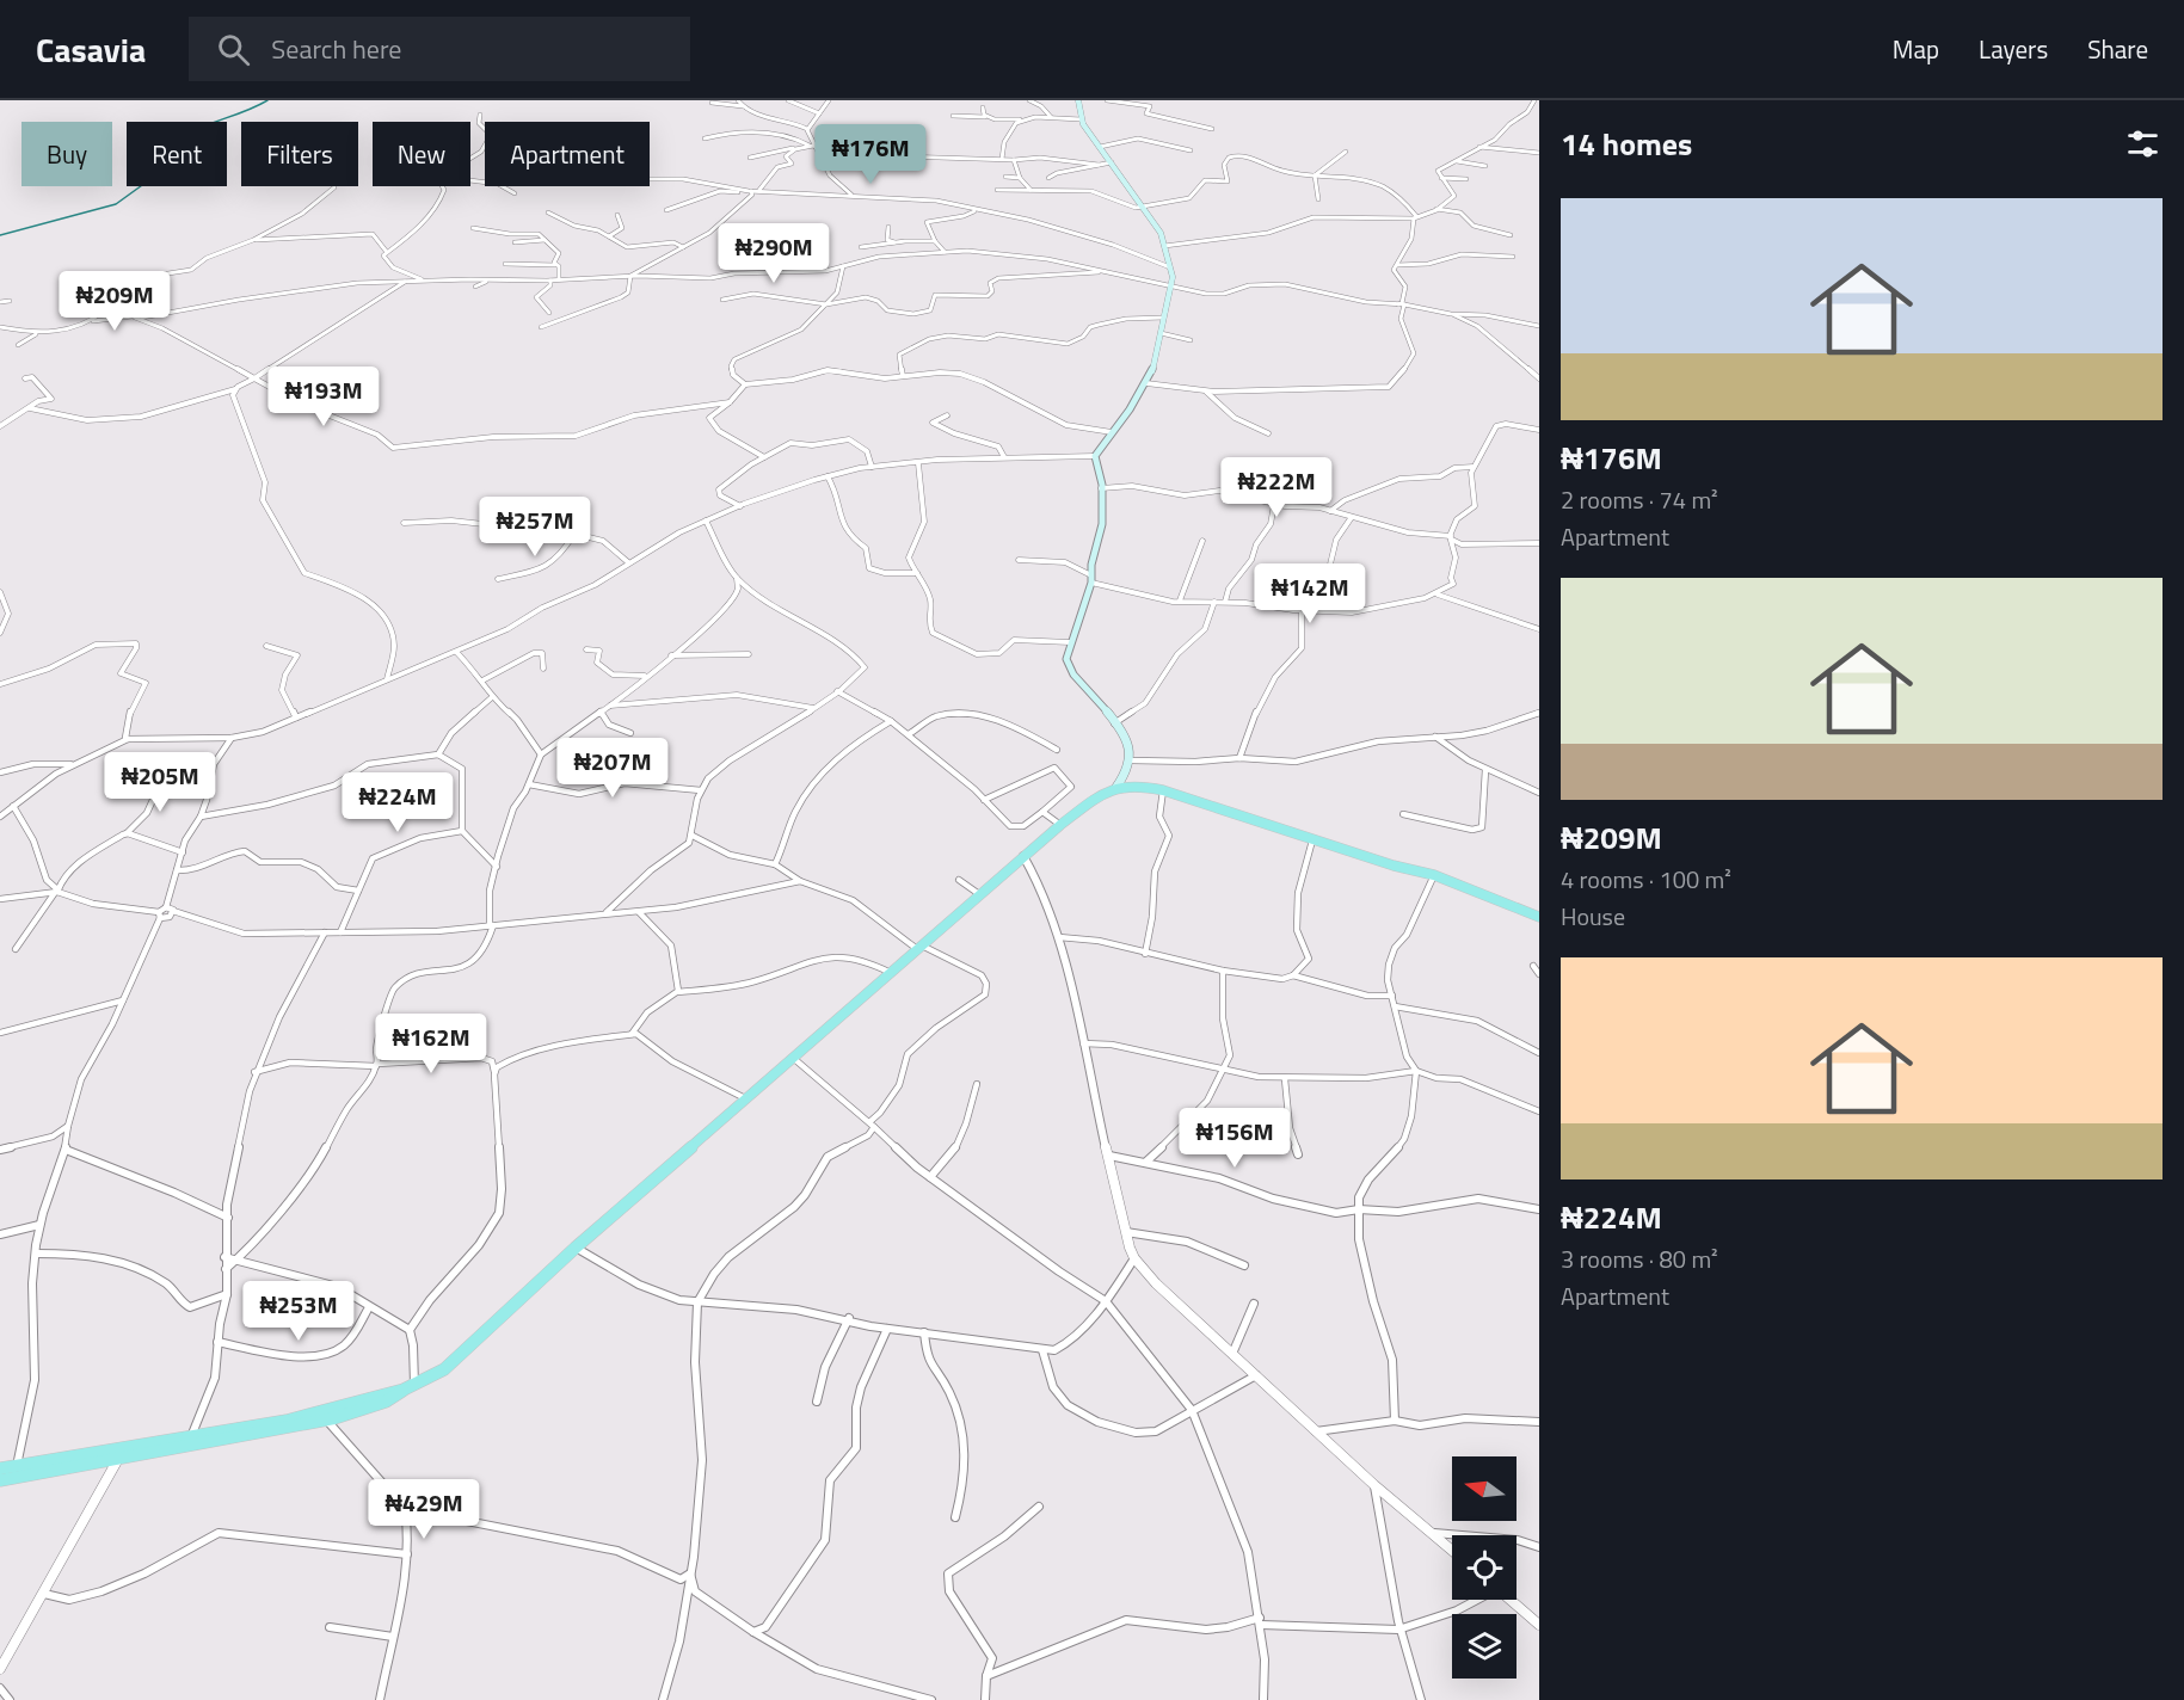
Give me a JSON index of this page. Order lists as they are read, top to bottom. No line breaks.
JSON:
{"north":"left","page":{"header":"Casavia","search":"Search here","nav":["Map","Layers","Share"],"heading":"14 homes","chip":["Buy","Rent","Filters","New","Apartment"],"price":["₦176M","₦290M","₦209M","₦193M","₦222M","₦257M","₦142M","₦207M","₦205M","₦224M","₦162M","₦156M","₦253M","₦429M"],"list":[{"name":"₦176M","note":"2 rooms · 74 m² · Apartment"},{"name":"₦209M","note":"4 rooms · 100 m² · House"},{"name":"₦224M","note":"3 rooms · 80 m² · Apartment"}]}}
